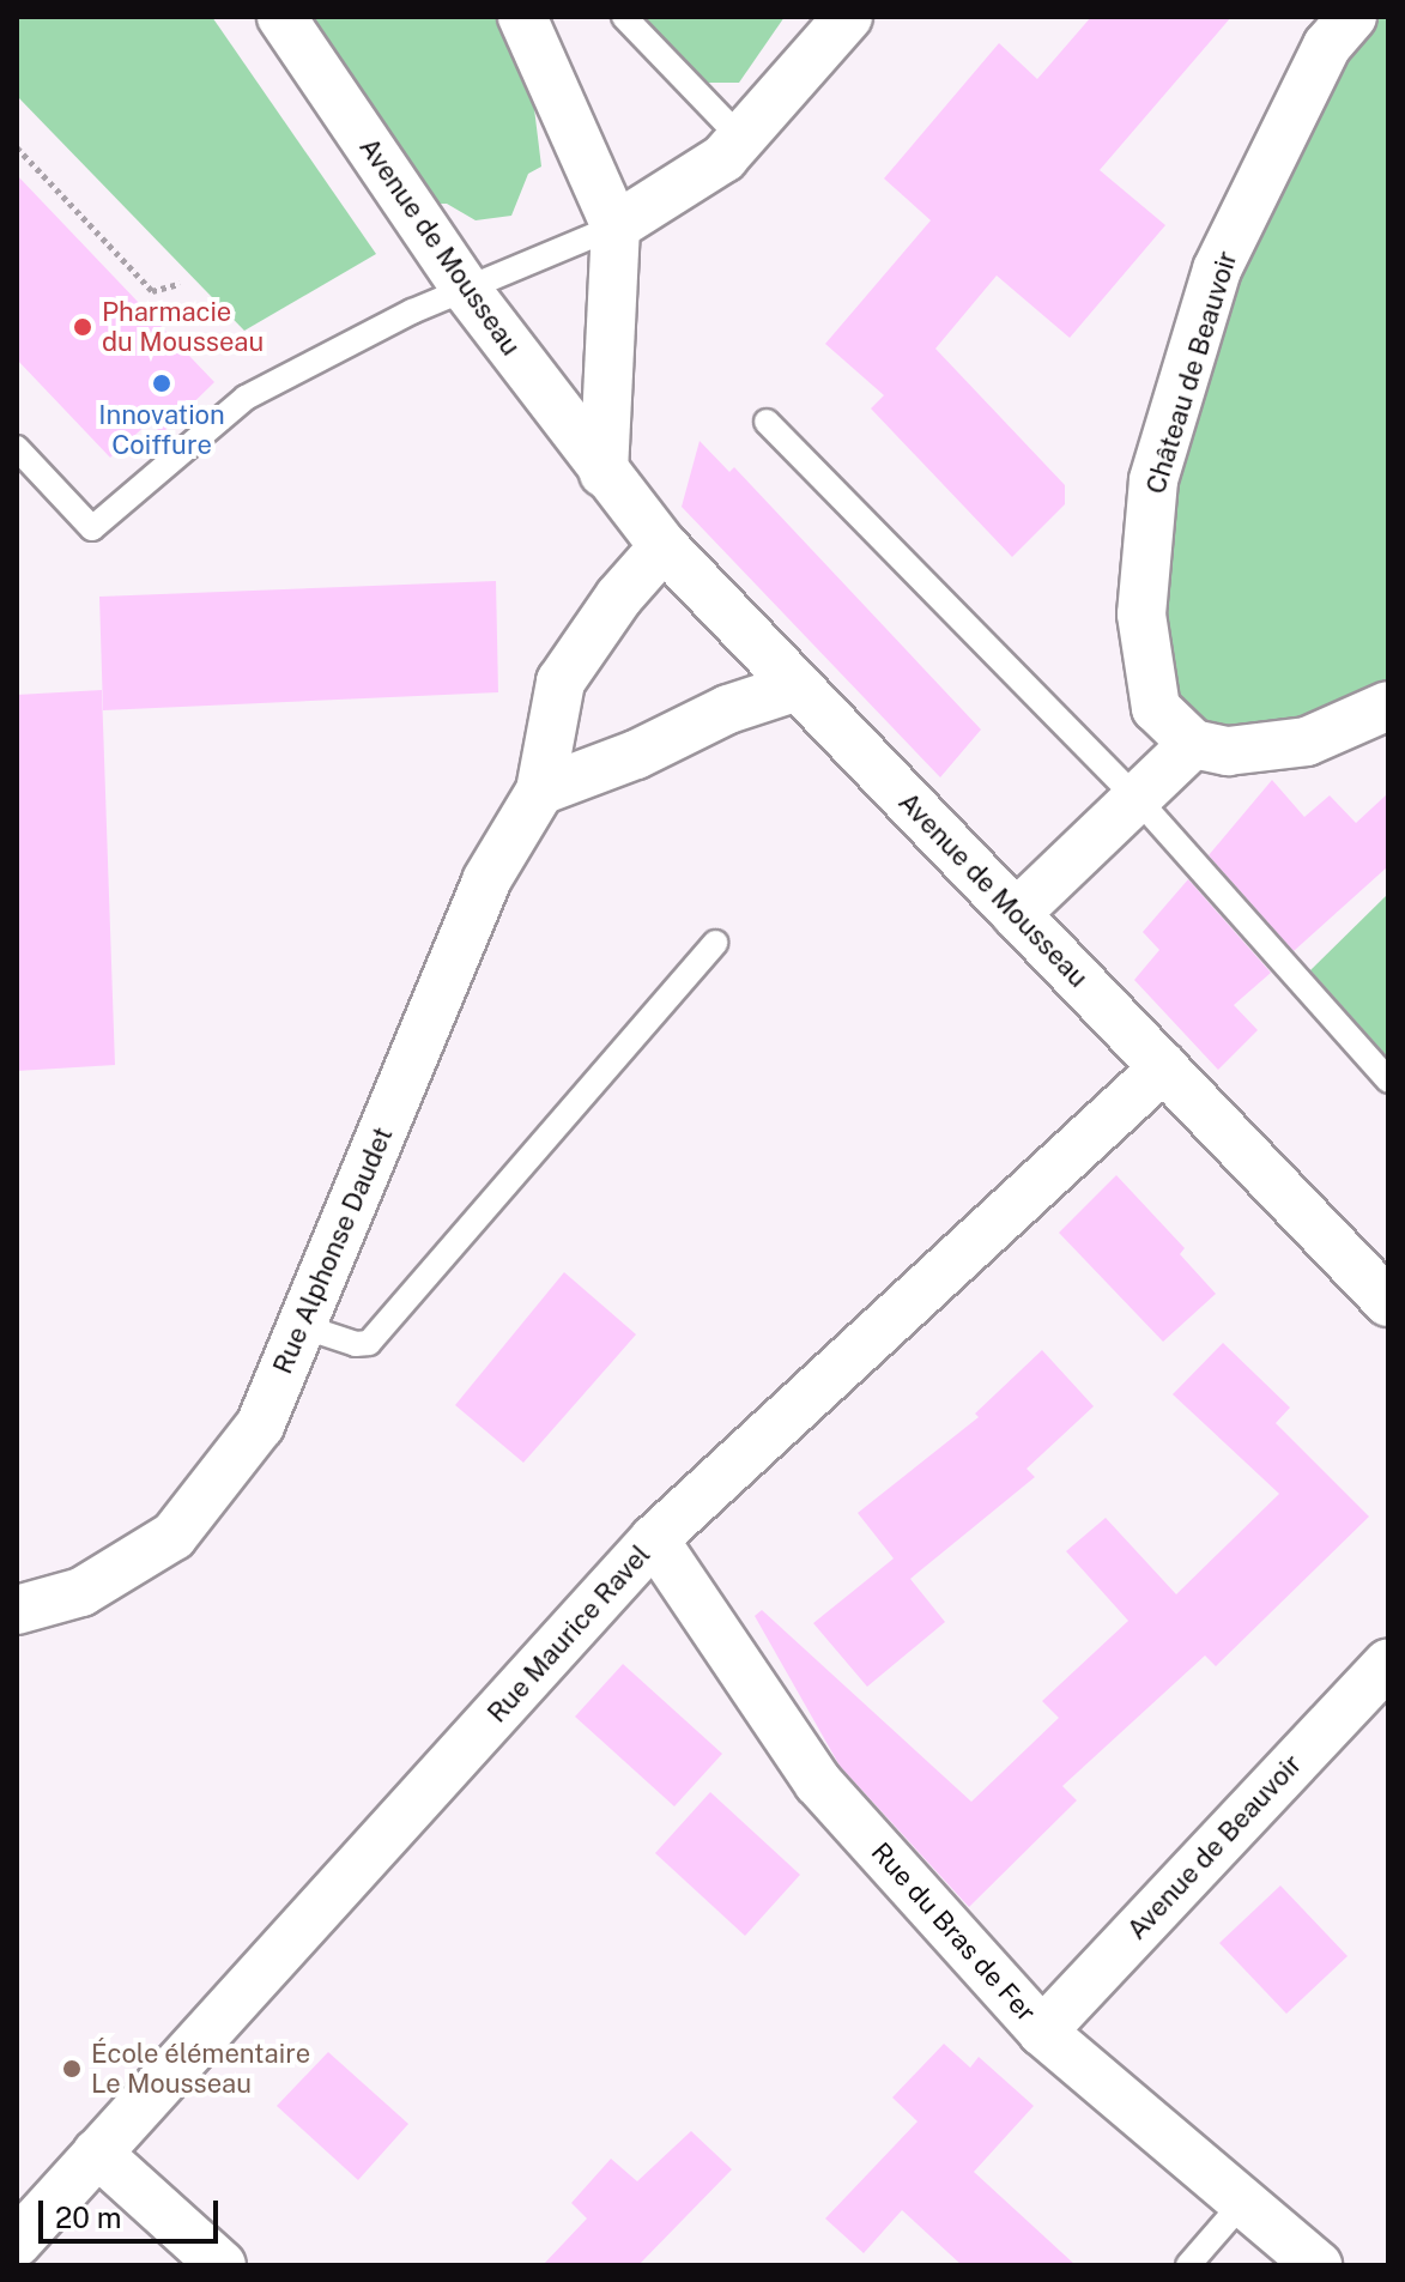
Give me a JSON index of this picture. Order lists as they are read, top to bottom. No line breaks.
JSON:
{"streets":{"street":["Avenue de Mousseau","Château de Beauvoir","Rue Alphonse Daudet","Rue Maurice Ravel","Avenue de Beauvoir","Rue du Bras de Fer"]},"crossings":[["Avenue de Mousseau","Rue Alphonse Daudet"],["Avenue de Mousseau","Rue Maurice Ravel"],["Rue Maurice Ravel","Rue du Bras de Fer"],["Avenue de Beauvoir","Rue du Bras de Fer"]],"places":["Pharmacie du Mousseau","Innovation Coiffure","École élémentaire Le Mousseau"],"scale_bar":"20 m"}
